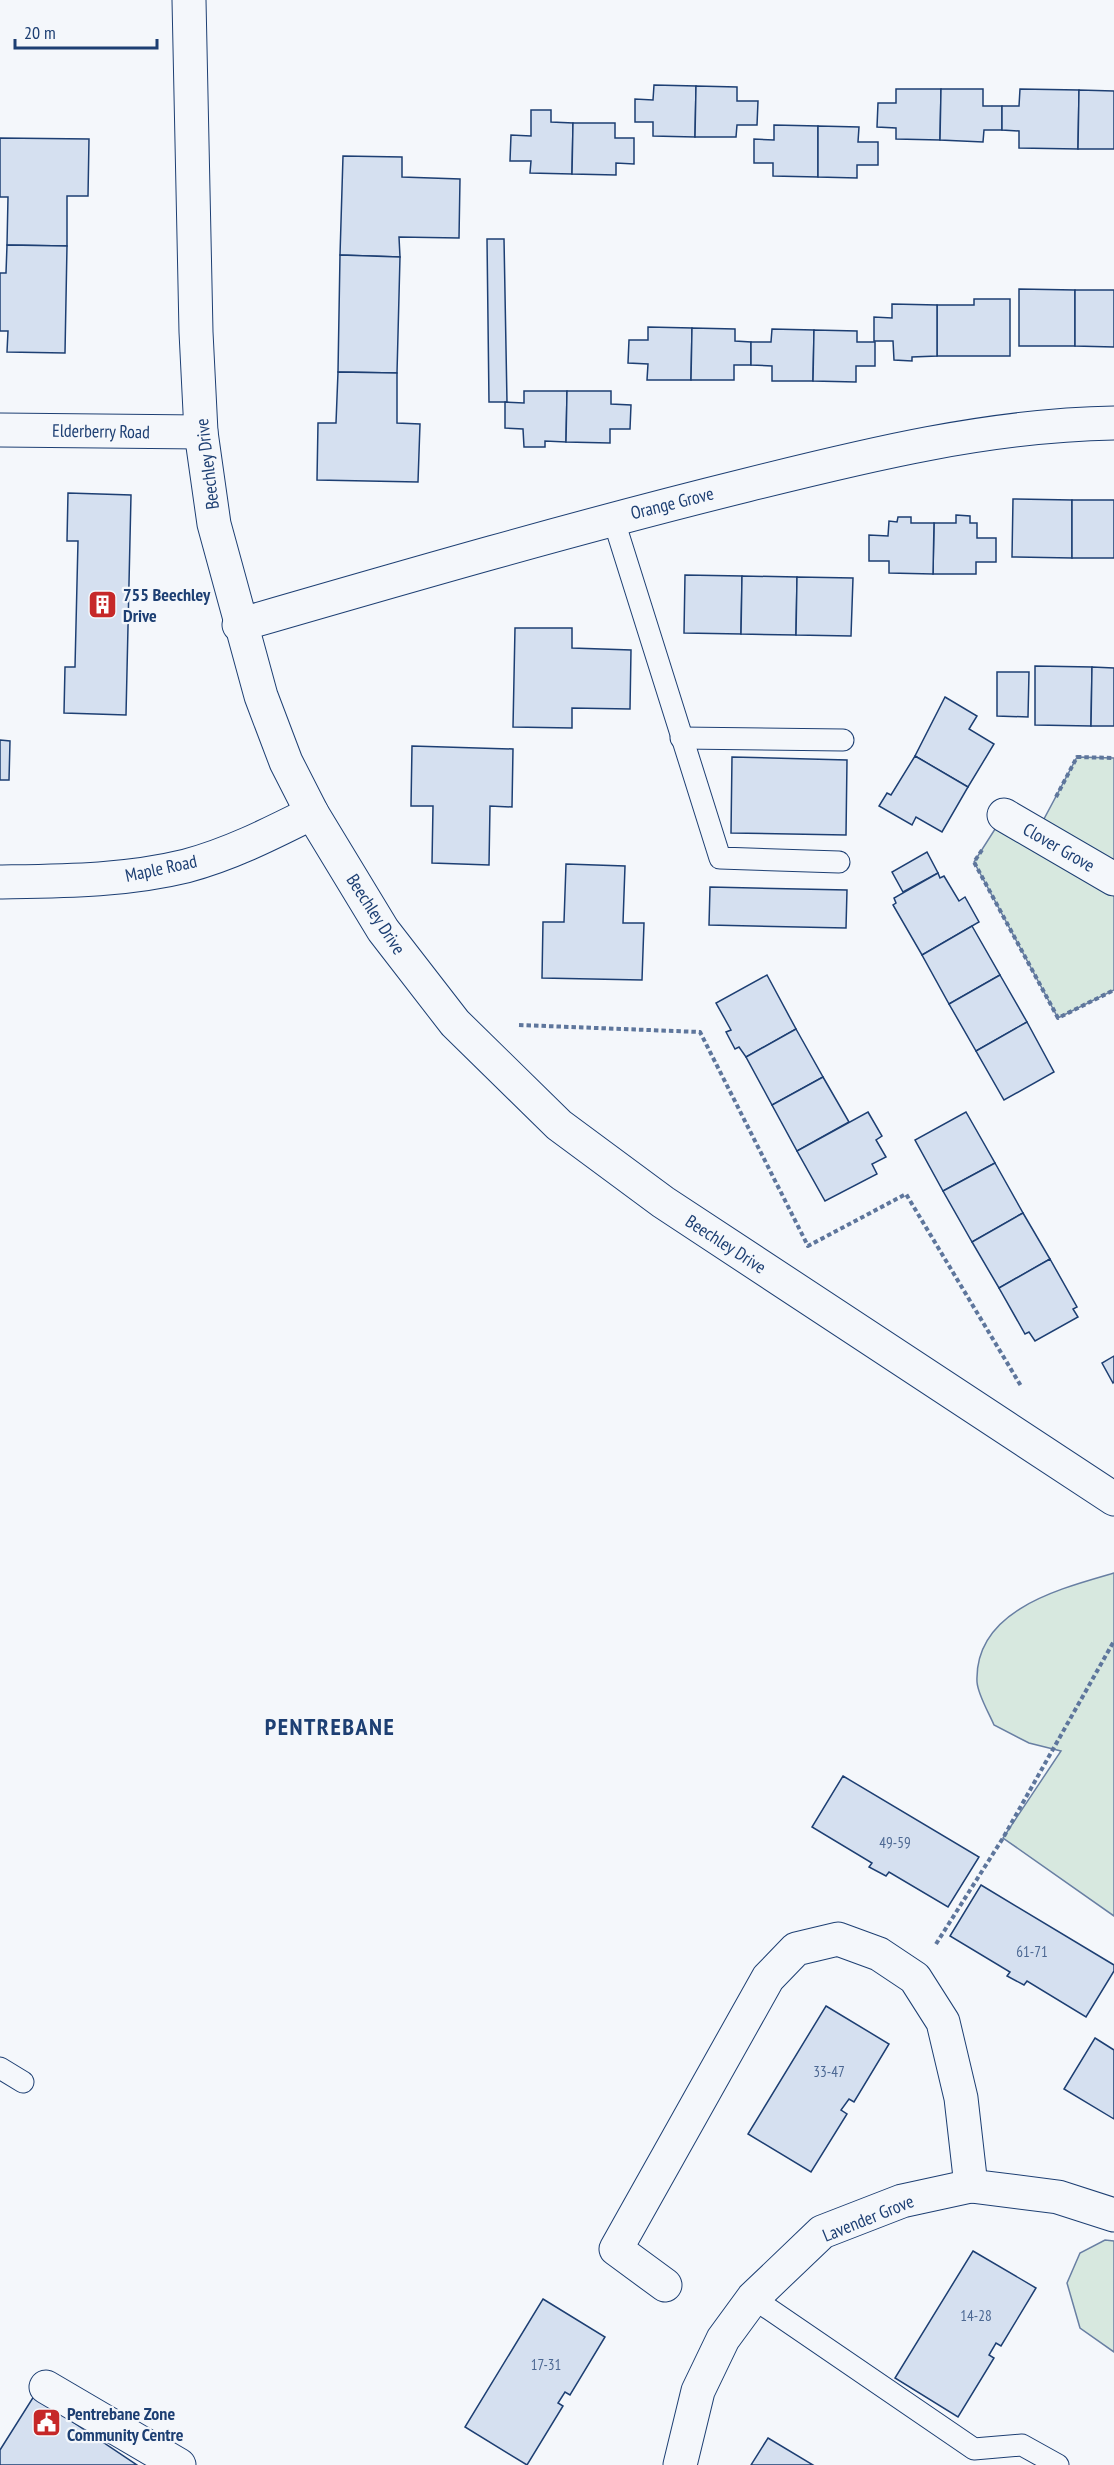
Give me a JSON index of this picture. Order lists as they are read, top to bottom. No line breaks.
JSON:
{"streets":{"street":["Elderberry Road","Beechley Drive","Orange Grove","Clover Grove","Maple Road","Lavender Grove"]},"crossings":[["Elderberry Road","Beechley Drive"],["Beechley Drive","Orange Grove"],["Beechley Drive","Maple Road"]],"districts":["PENTREBANE"],"places":{"building":["755 Beechley Drive"],"public building":["Pentrebane Zone Community Centre"]},"house_numbers":["49-59","61-71","33-47","14-28","17-31"],"scale_bar":"20 m"}
